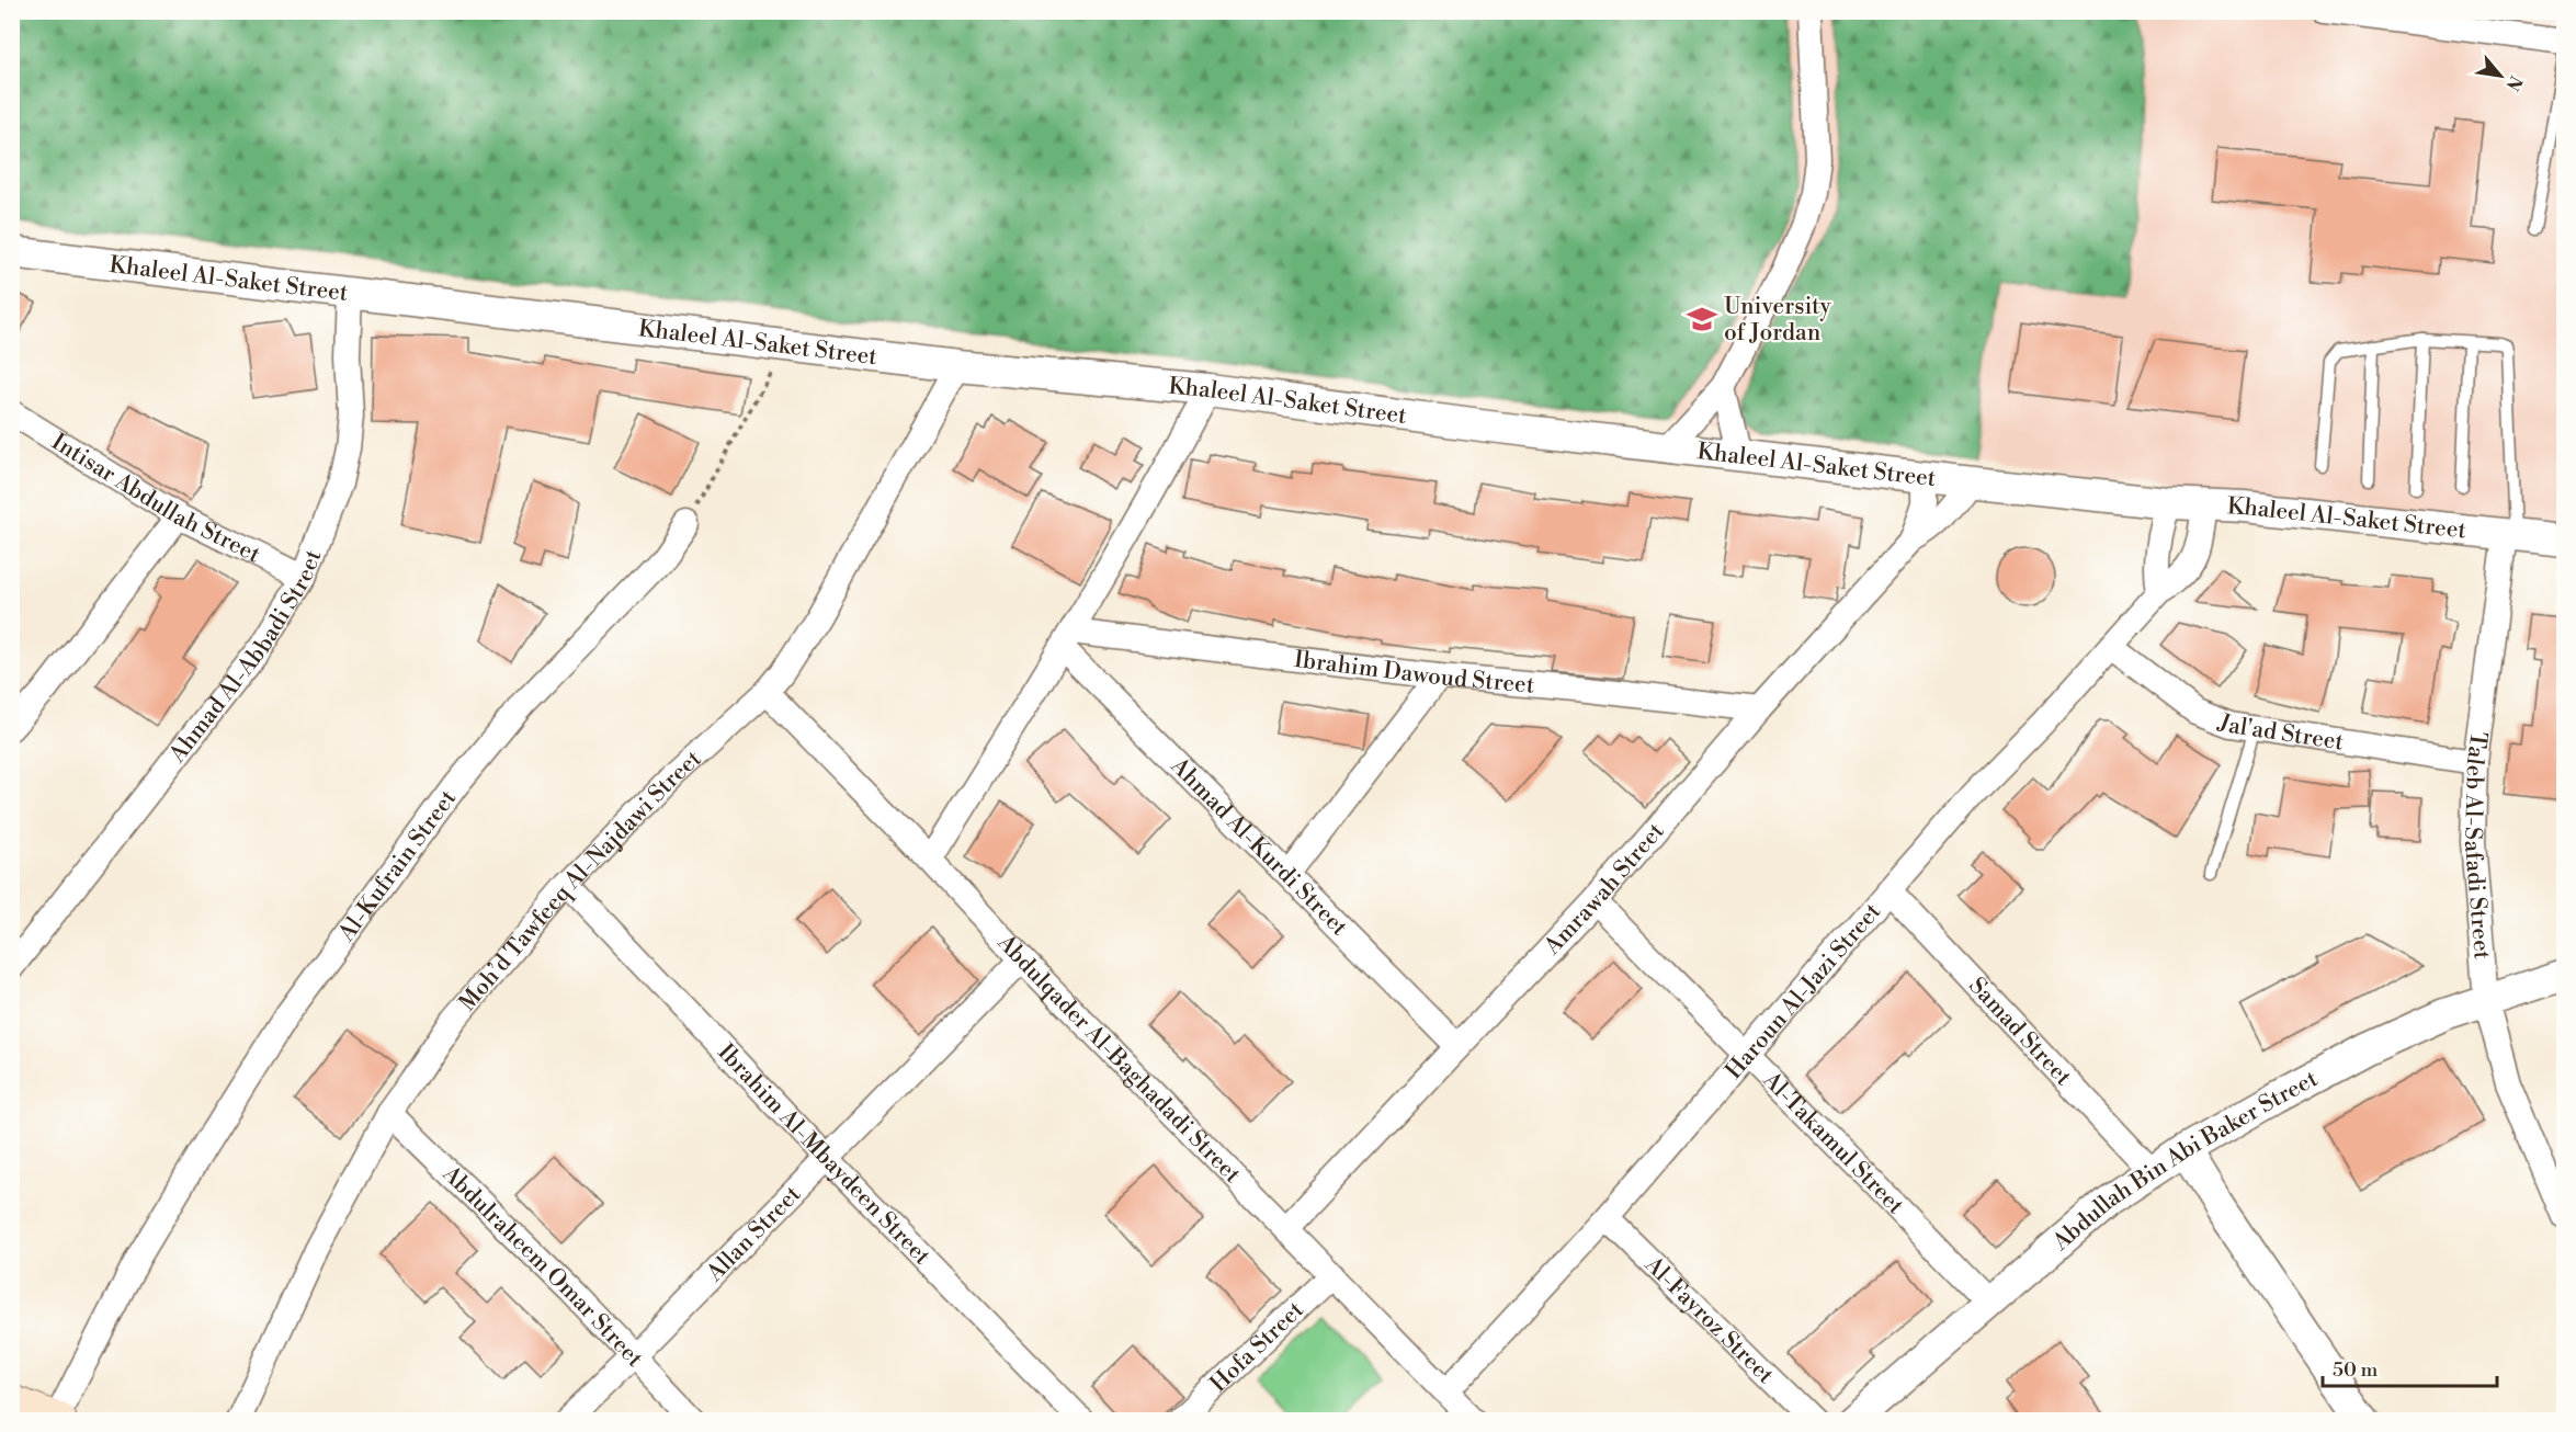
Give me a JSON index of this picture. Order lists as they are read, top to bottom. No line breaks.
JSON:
{"streets":{"street":["Khaleel Al-Saket Street","Intisar Abdullah Street","Ahmad Al-Abbadi Street","Ibrahim Dawoud Street","Jal'ad Street","Ahmad Al-Kurdi Street","Taleb Al-Safadi Street","Al-Kufrain Street","Moh’d Tawfeeq Al-Najdawi Street","Amrawah Street","Haroun Al-Jazi Street","Samad Street","Abdulqader Al-Baghadadi Street","Al-Takamul Street","Ibrahim Al-Mbaydeen Street","Abdullah Bin Abi Baker Street","Allan Street","Abdulraheem Omar Street","Al-Fayroz Street","Hofa Street"]},"crossings":[["Khaleel Al-Saket Street","Ahmad Al-Abbadi Street"],["Khaleel Al-Saket Street","Taleb Al-Safadi Street"],["Khaleel Al-Saket Street","Moh’d Tawfeeq Al-Najdawi Street"],["Khaleel Al-Saket Street","Amrawah Street"],["Khaleel Al-Saket Street","Haroun Al-Jazi Street"],["Intisar Abdullah Street","Ahmad Al-Abbadi Street"],["Ibrahim Dawoud Street","Ahmad Al-Kurdi Street"],["Ibrahim Dawoud Street","Amrawah Street"],["Jal'ad Street","Taleb Al-Safadi Street"],["Jal'ad Street","Haroun Al-Jazi Street"],["Ahmad Al-Kurdi Street","Amrawah Street"],["Taleb Al-Safadi Street","Abdullah Bin Abi Baker Street"],["Moh’d Tawfeeq Al-Najdawi Street","Abdulqader Al-Baghadadi Street"],["Moh’d Tawfeeq Al-Najdawi Street","Ibrahim Al-Mbaydeen Street"],["Moh’d Tawfeeq Al-Najdawi Street","Abdulraheem Omar Street"],["Amrawah Street","Abdulqader Al-Baghadadi Street"],["Amrawah Street","Al-Takamul Street"],["Haroun Al-Jazi Street","Samad Street"],["Haroun Al-Jazi Street","Abdulqader Al-Baghadadi Street"],["Haroun Al-Jazi Street","Al-Takamul Street"],["Haroun Al-Jazi Street","Al-Fayroz Street"],["Samad Street","Abdullah Bin Abi Baker Street"],["Abdulqader Al-Baghadadi Street","Allan Street"],["Abdulqader Al-Baghadadi Street","Hofa Street"],["Al-Takamul Street","Abdullah Bin Abi Baker Street"],["Ibrahim Al-Mbaydeen Street","Allan Street"],["Allan Street","Abdulraheem Omar Street"]],"places":{"school or university":["University of Jordan"]},"scale_bar":"50 m","north":"bottom right"}
